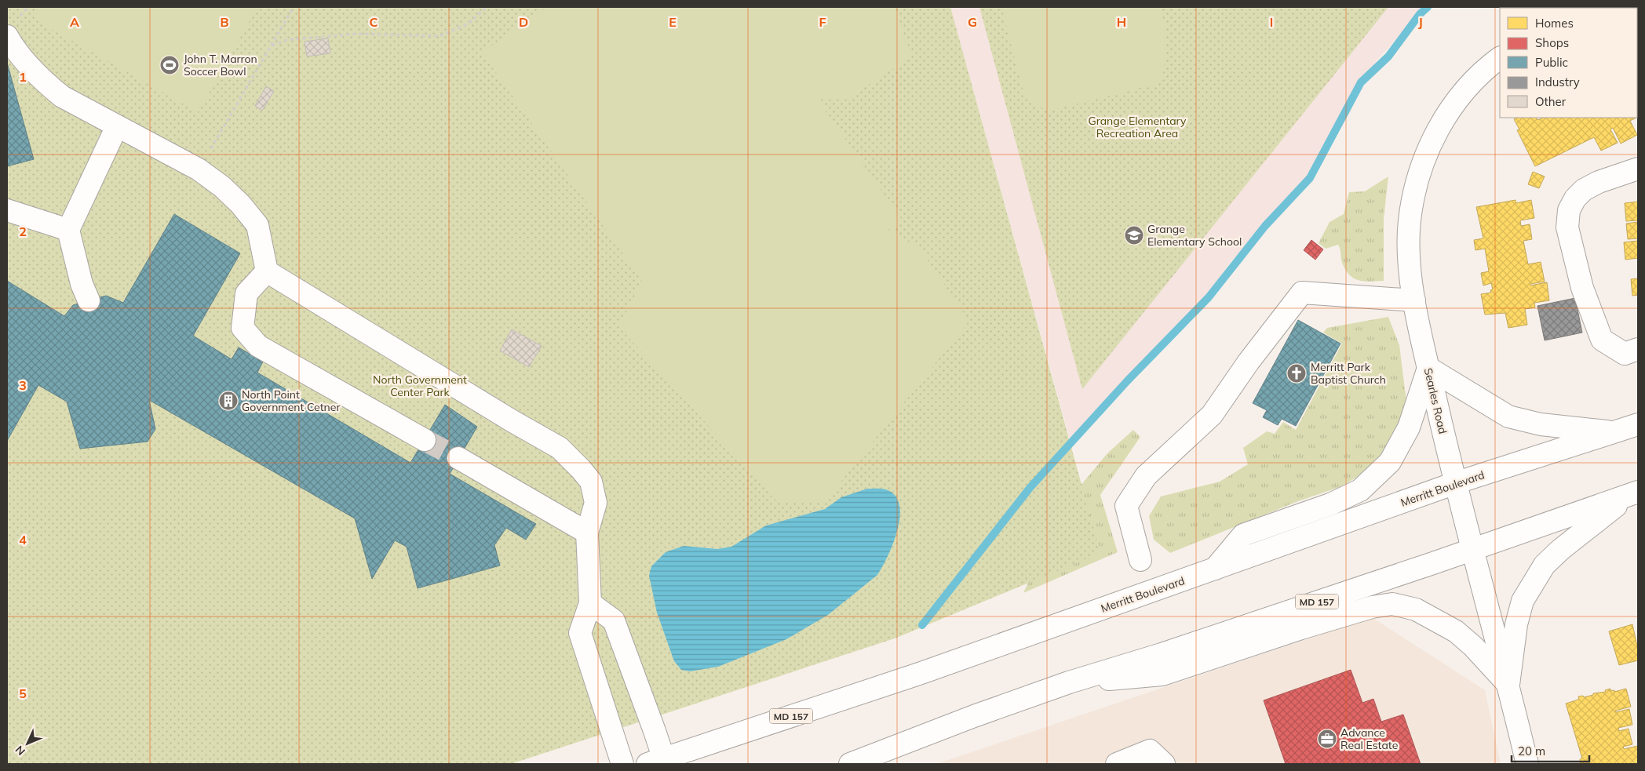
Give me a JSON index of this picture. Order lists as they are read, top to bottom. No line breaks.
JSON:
{"streets":{"main road":["Searles Road","Merritt Boulevard","MD 157"]},"crossings":[["Searles Road","Merritt Boulevard"],["Searles Road","MD 157"]],"parks":["Grange Elementary Recreation Area","North Government Center Park"],"places":{"sports":["John T. Marron Soccer Bowl"],"school or university":["Grange Elementary School"],"church":["Merritt Park Baptist Church"],"building":["North Point Government Cetner"],"office":["Advance Real Estate"]},"legend":["Homes","Shops","Public","Industry","Other"],"scale_bar":"20 m","north":"bottom left","grid":{"columns":["A","B","C","D","E","F","G","H","I","J"],"rows":["1","2","3","4","5"]}}
